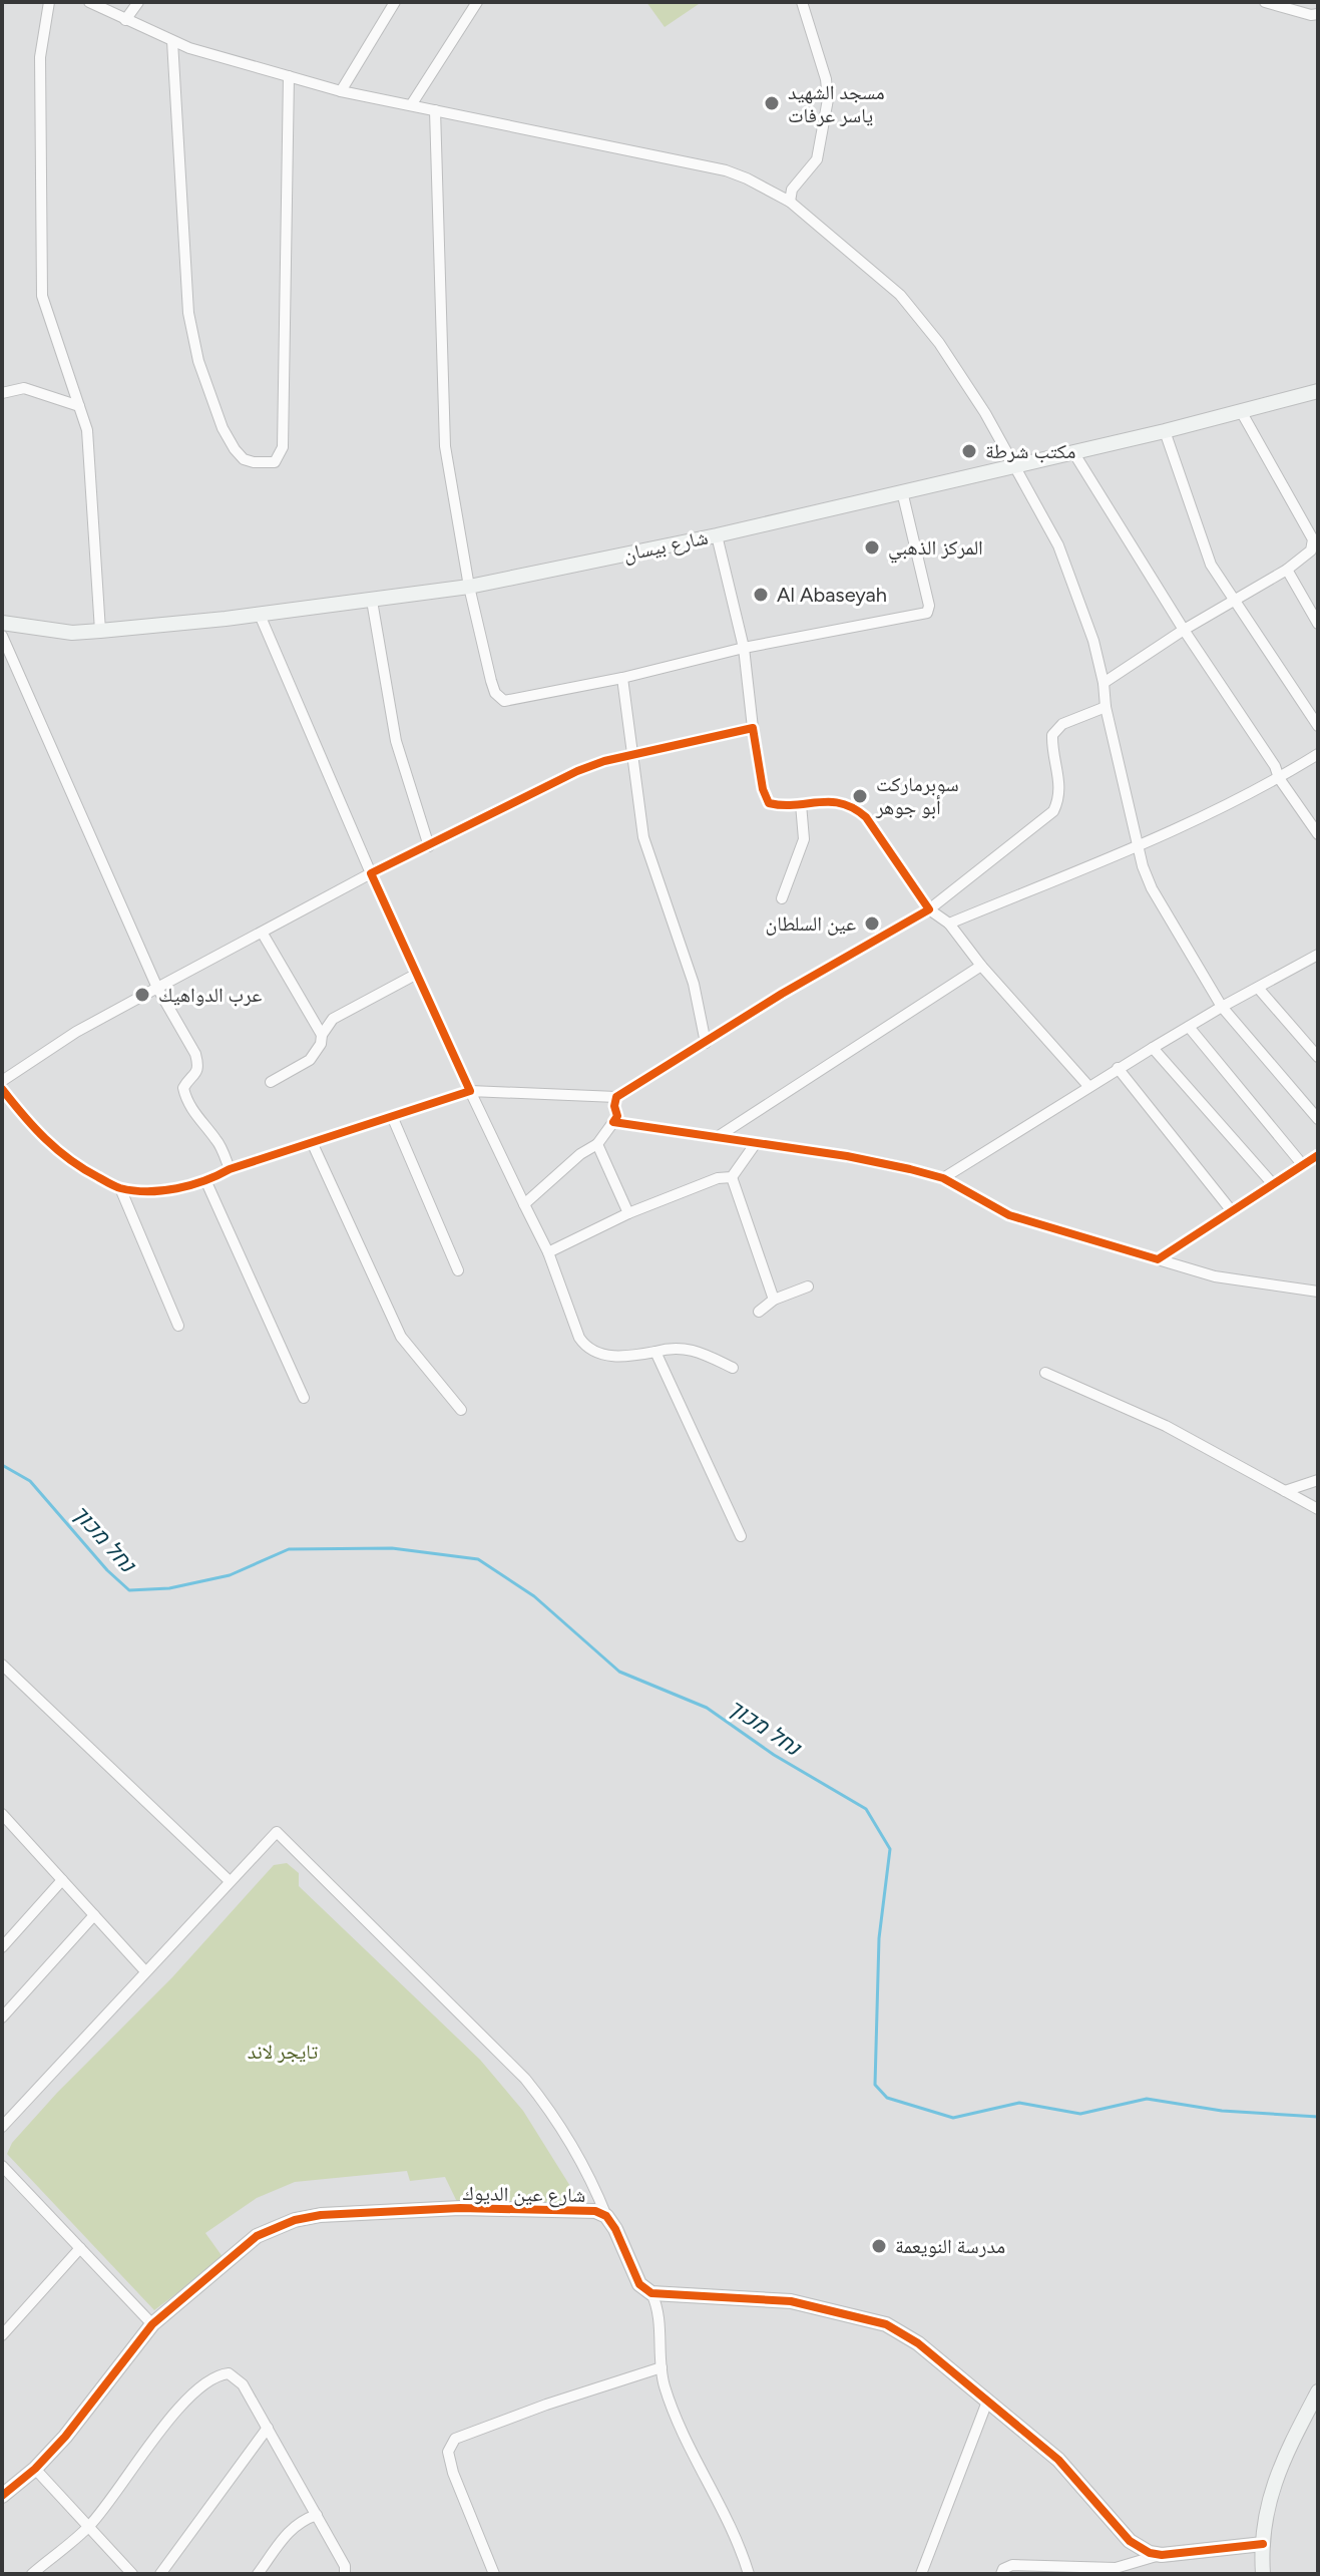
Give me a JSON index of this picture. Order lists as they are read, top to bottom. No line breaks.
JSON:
{"streets":{"street":["شارع بيسان","شارع عين الديوك"]},"water":["נחל מכוך"],"parks":["تايجر لاند"],"places":["مسجد الشهيد ياسر عرفات","مكتب شرطة","المركز الذهبي","Al Abaseyah","سوبرماركت أبو جوهر","عين السلطان","عرب الدواهيك","مدرسة النويعمة"]}
